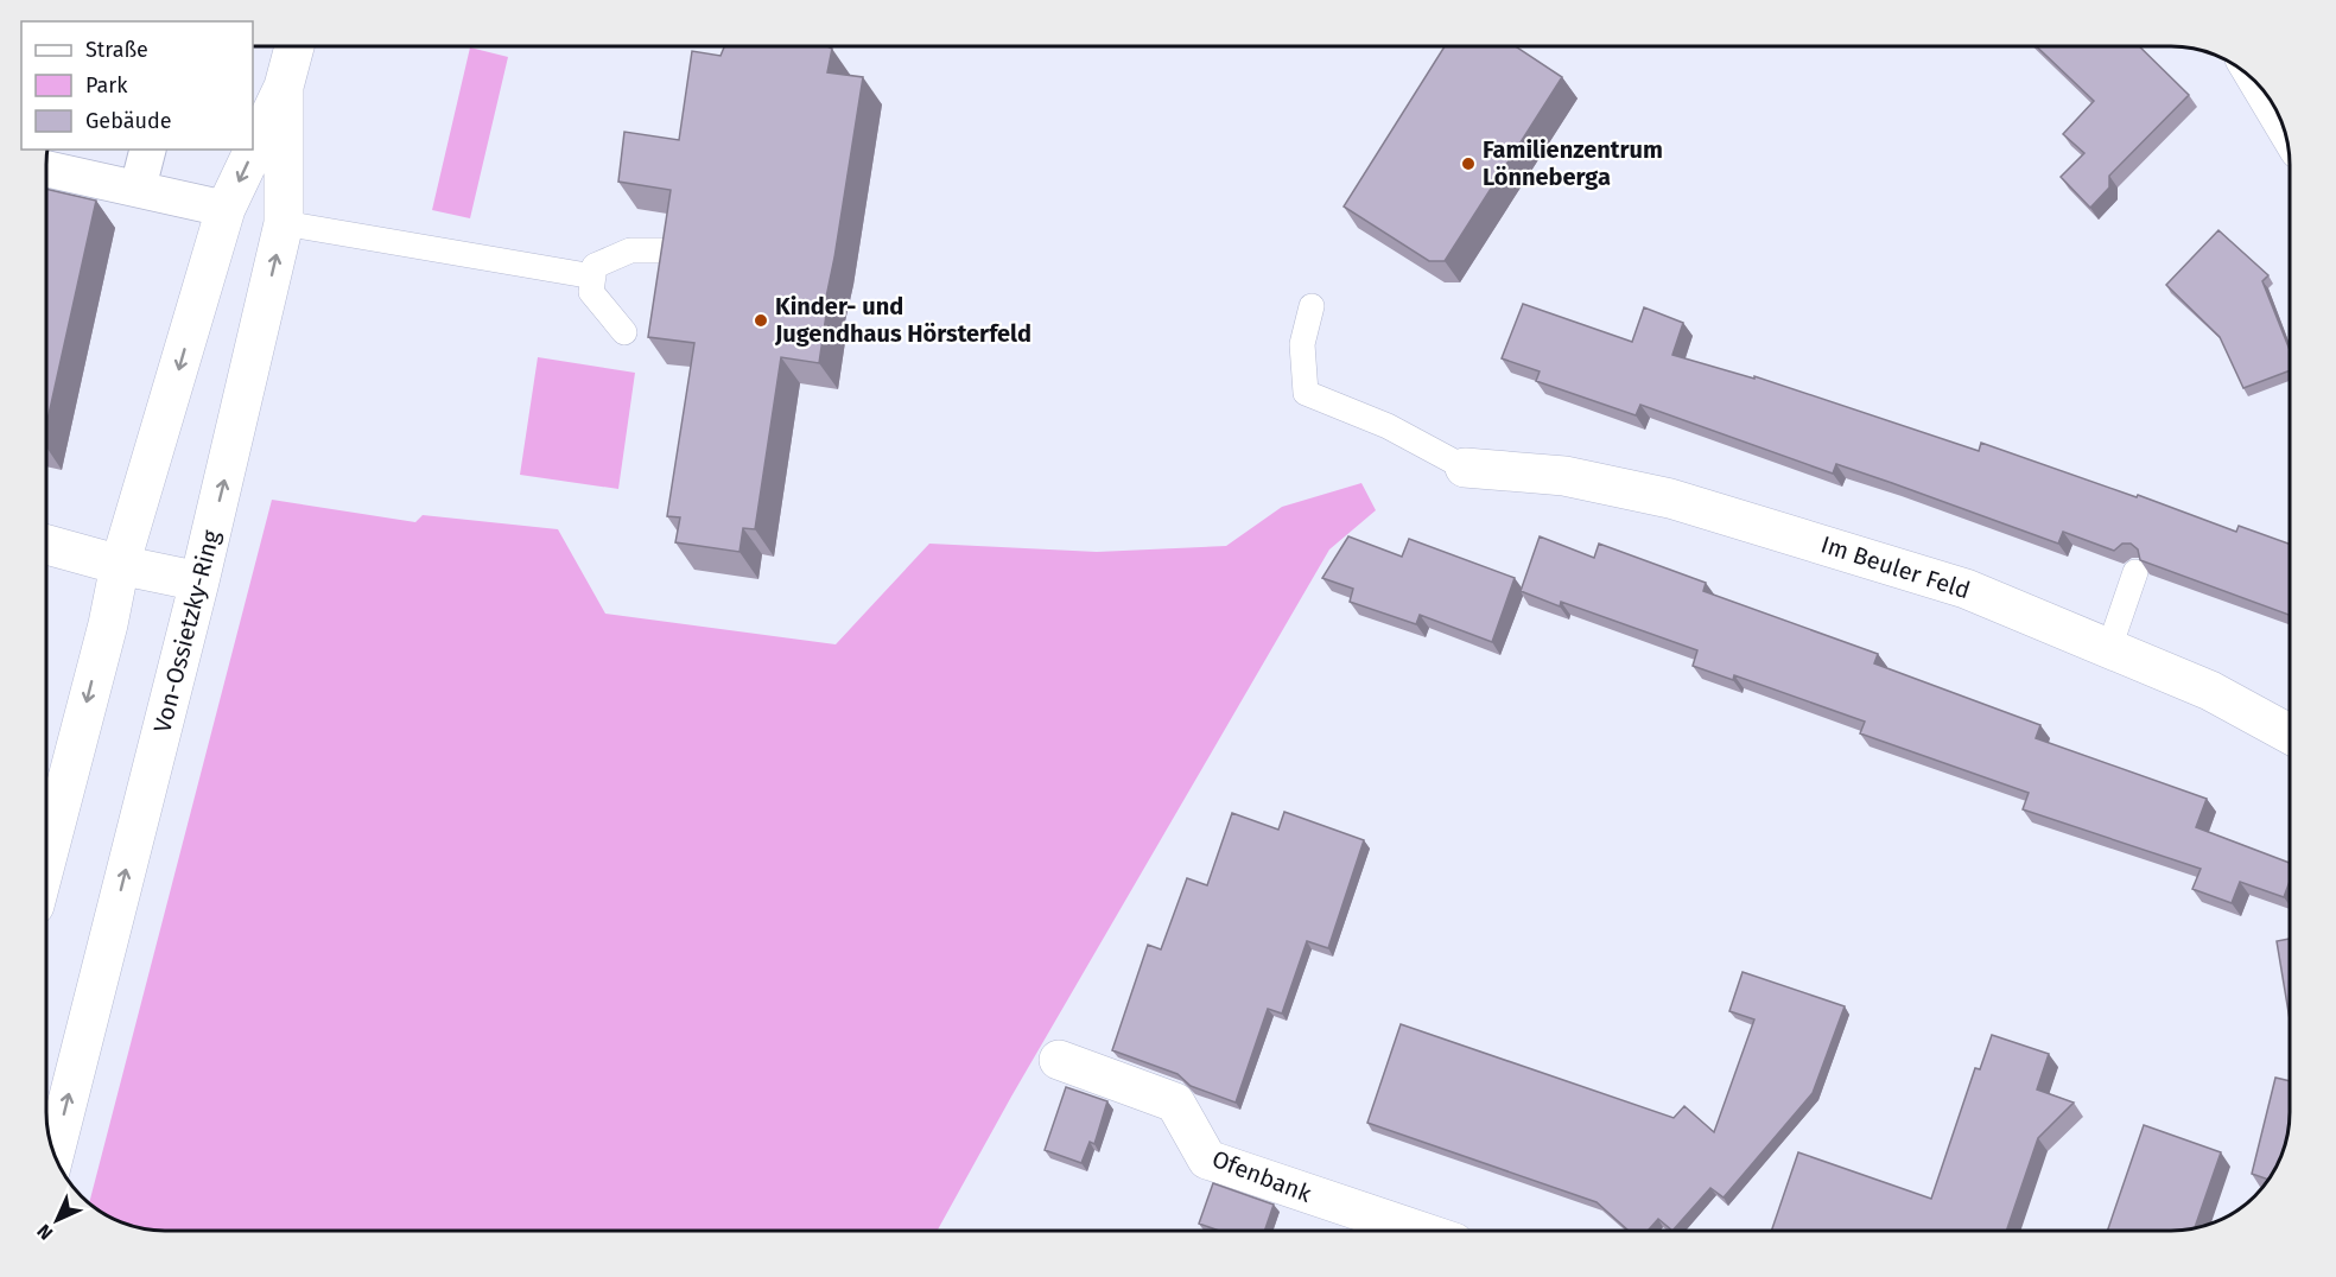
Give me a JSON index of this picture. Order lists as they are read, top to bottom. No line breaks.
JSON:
{"streets":{"street":["Im Beuler Feld","Von-Ossietzky-Ring","Ofenbank"]},"places":["Familienzentrum Lönneberga","Kinder- und Jugendhaus Hörsterfeld"],"legend":["Straße","Park","Gebäude"],"north":"bottom left"}
